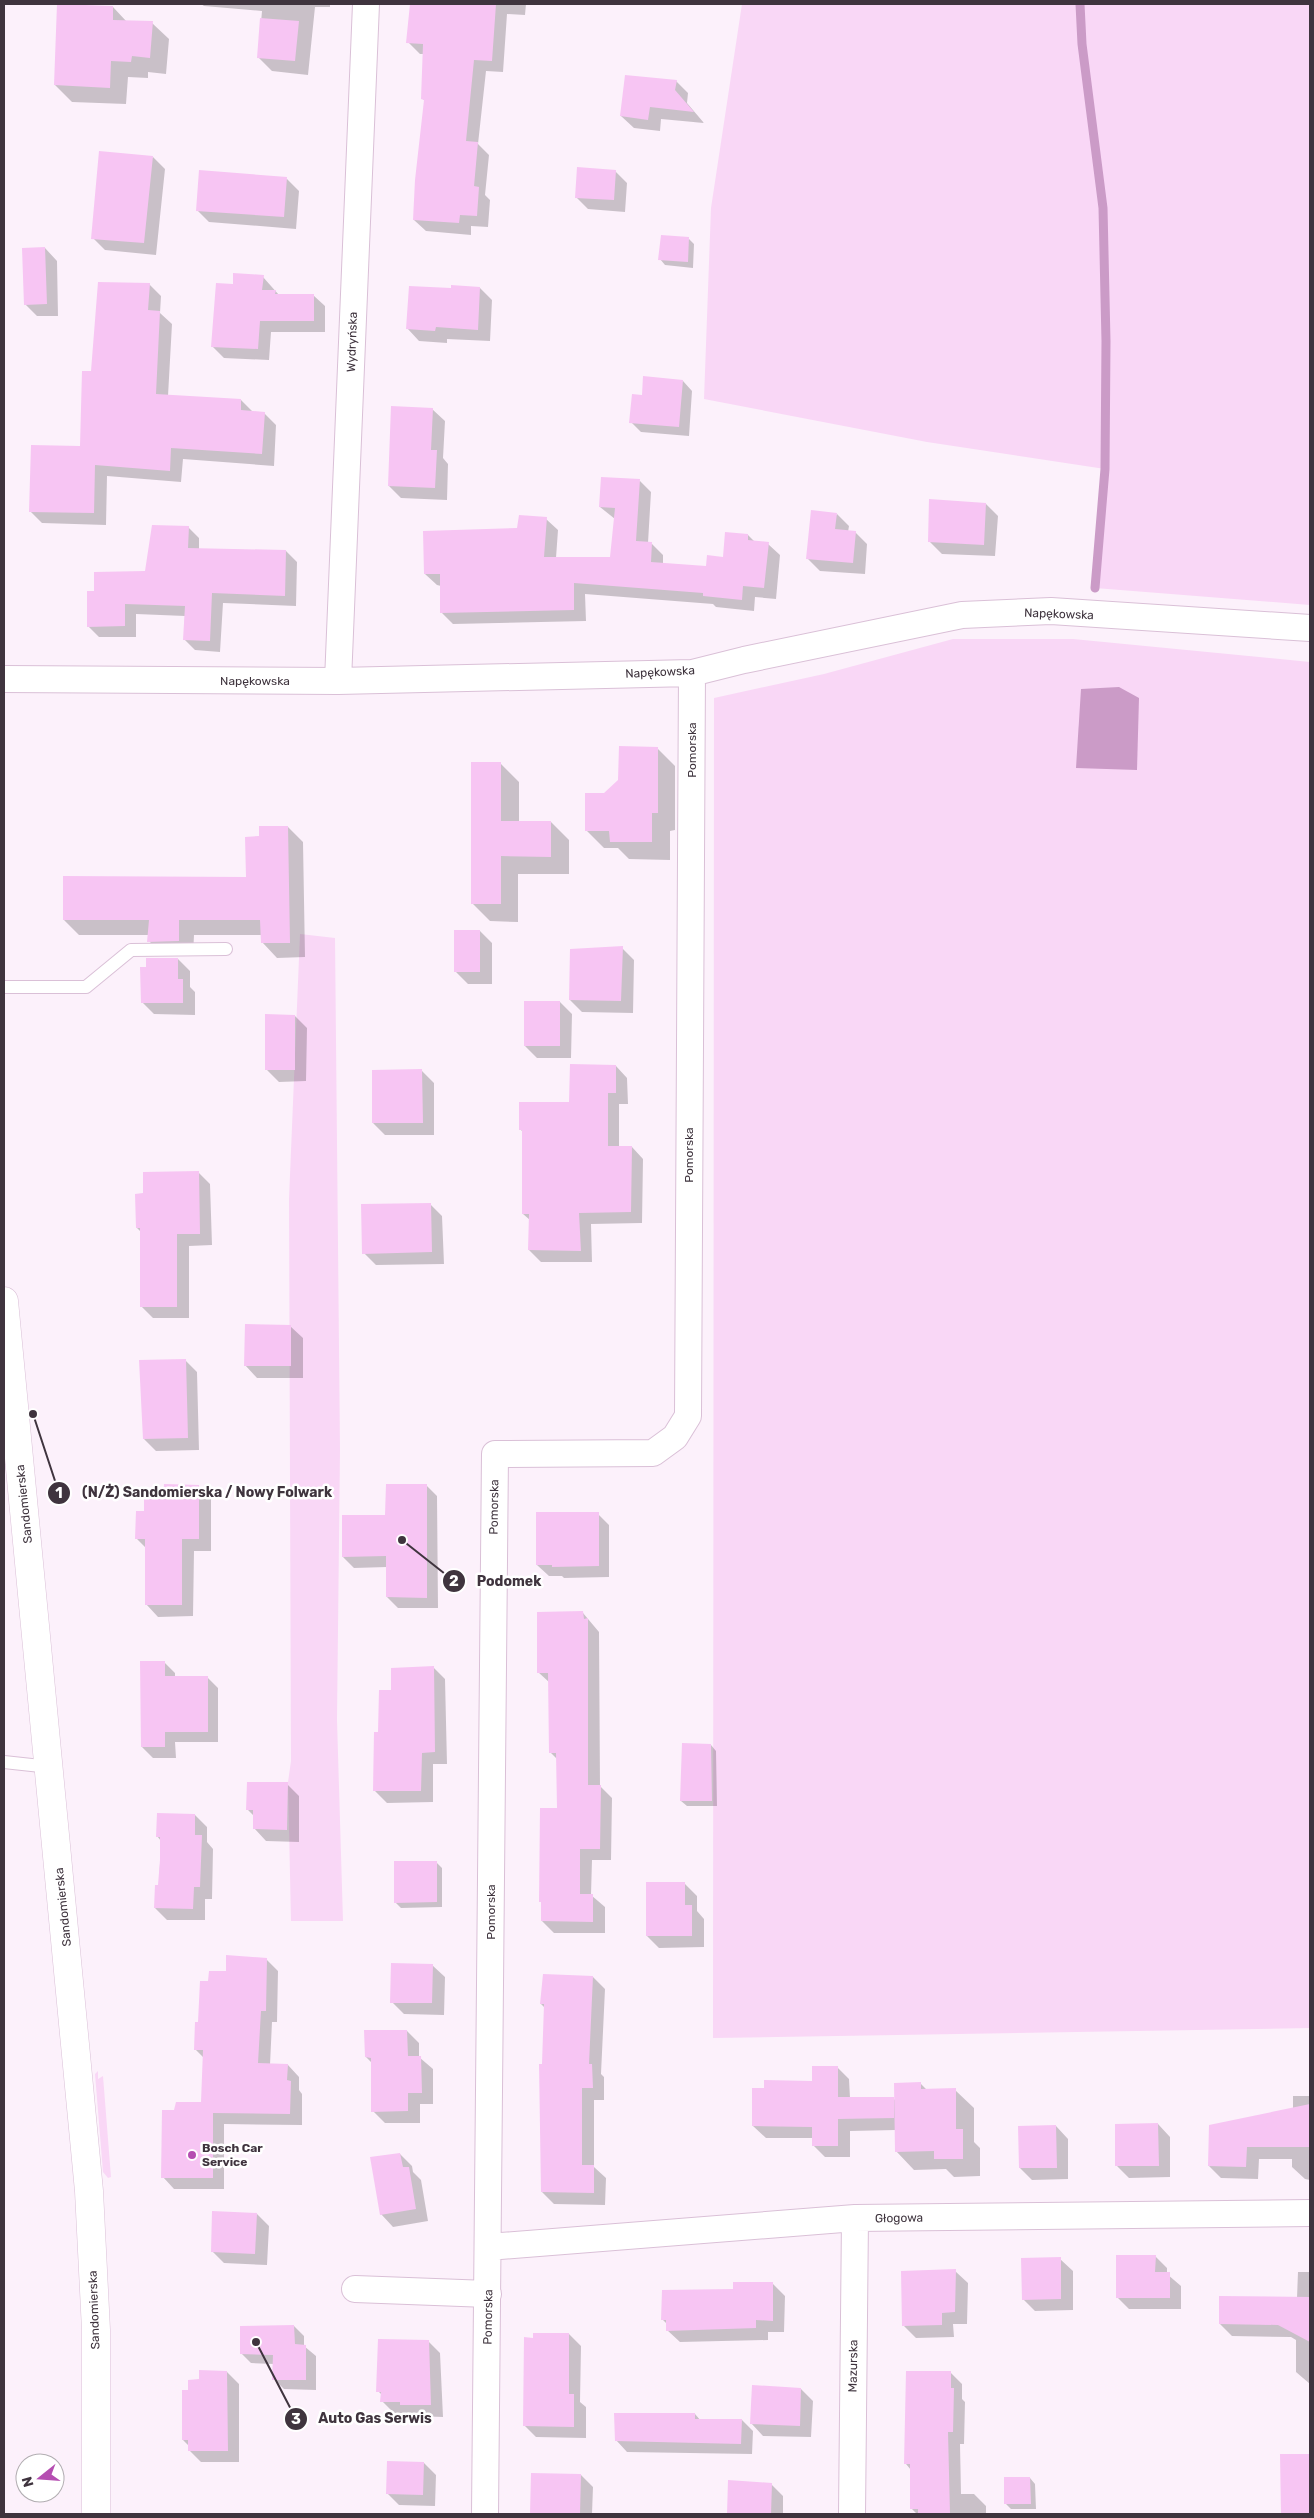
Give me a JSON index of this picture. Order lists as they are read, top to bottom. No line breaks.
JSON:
{"streets":{"street":["Wydryńska","Napękowska","Pomorska","Sandomierska","Głogowa","Mazurska"]},"crossings":[["Wydryńska","Napękowska"],["Napękowska","Pomorska"],["Pomorska","Głogowa"],["Głogowa","Mazurska"]],"places":["(N/Ż) Sandomierska / Nowy Folwark","Podomek","Bosch Car Service","Auto Gas Serwis"],"north":"left"}
